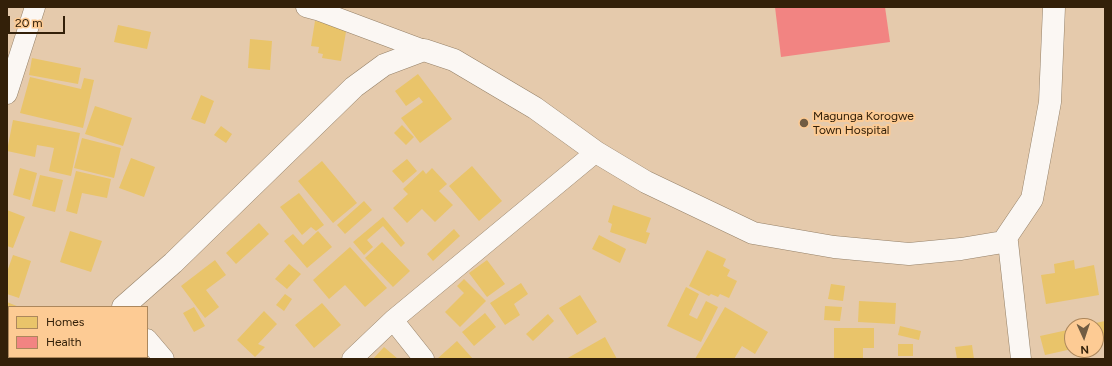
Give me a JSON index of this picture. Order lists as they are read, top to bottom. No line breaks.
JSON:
{"places":["Magunga Korogwe Town Hospital"],"legend":["Homes","Health"],"scale_bar":"20 m","north":"bottom"}
